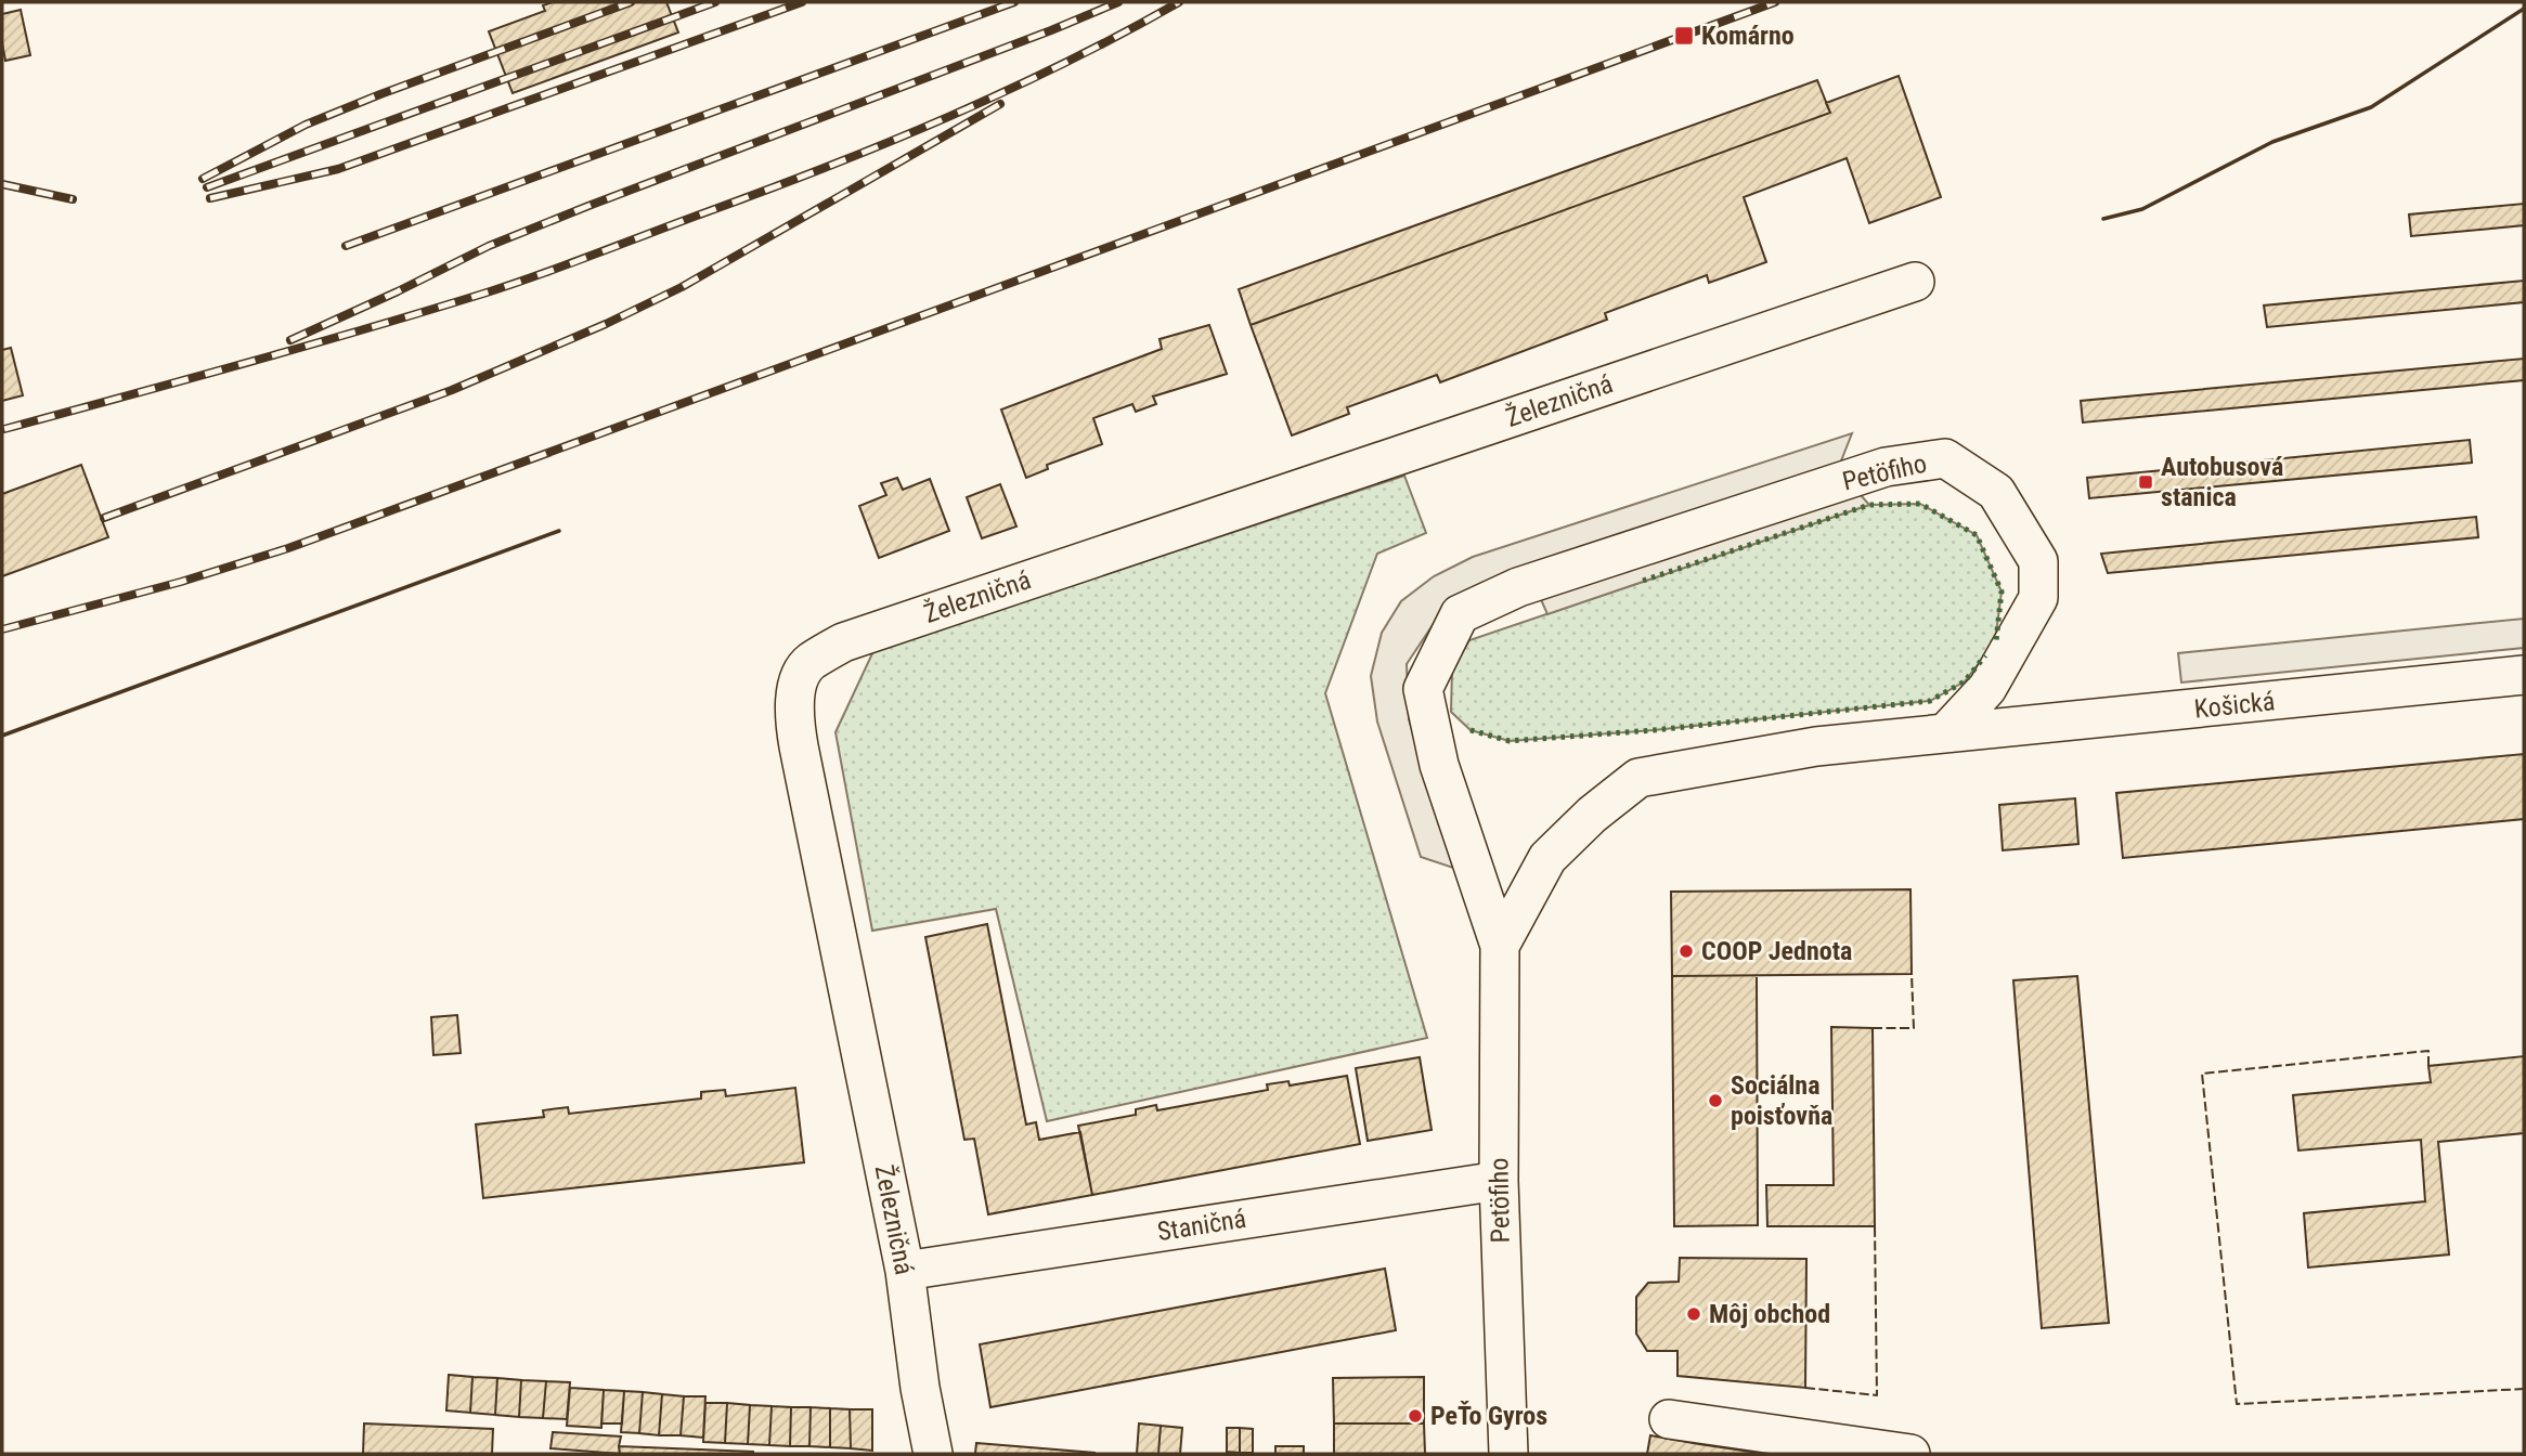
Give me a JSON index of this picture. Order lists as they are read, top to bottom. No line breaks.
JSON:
{"streets":{"street":["Železničná","Petöfiho","Košická","Staničná"]},"crossings":[["Železničná","Staničná"],["Petöfiho","Košická"],["Petöfiho","Staničná"]],"places":{"transit":["Komárno","Autobusová stanica"],"other":["COOP Jednota","Sociálna poisťovňa","Môj obchod","PeŤo Gyros"]}}
